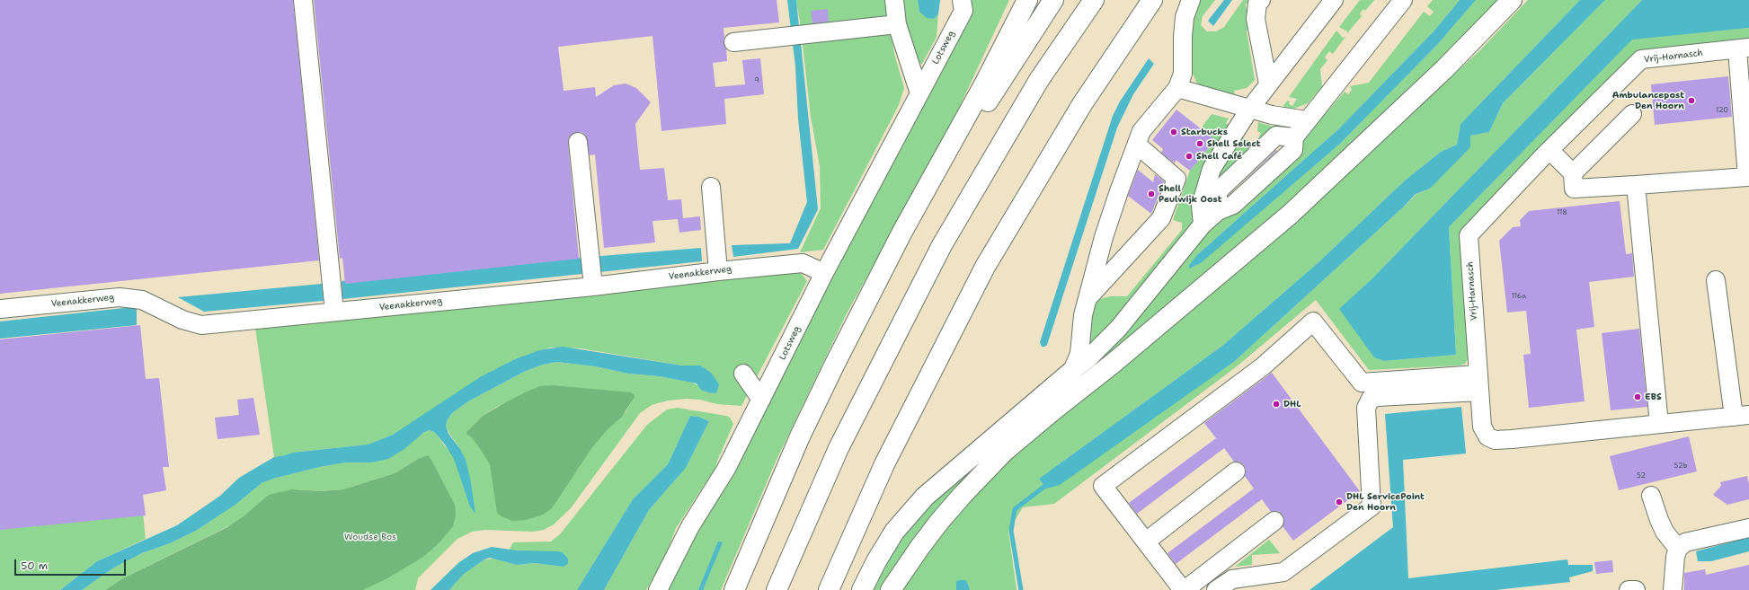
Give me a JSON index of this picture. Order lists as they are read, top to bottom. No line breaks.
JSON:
{"streets":{"street":["Lotsweg","Vrij-Harnasch","Veenakkerweg"]},"crossings":[["Lotsweg","Veenakkerweg"]],"parks":["Woudse Bos"],"places":["Ambulancepost Den Hoorn","Starbucks","Shell Select","Shell Café","Shell Peulwijk Oost","EBS","DHL","DHL ServicePoint Den Hoorn"],"house_numbers":["9","120","118","116a","52b","52"],"scale_bar":"50 m"}
